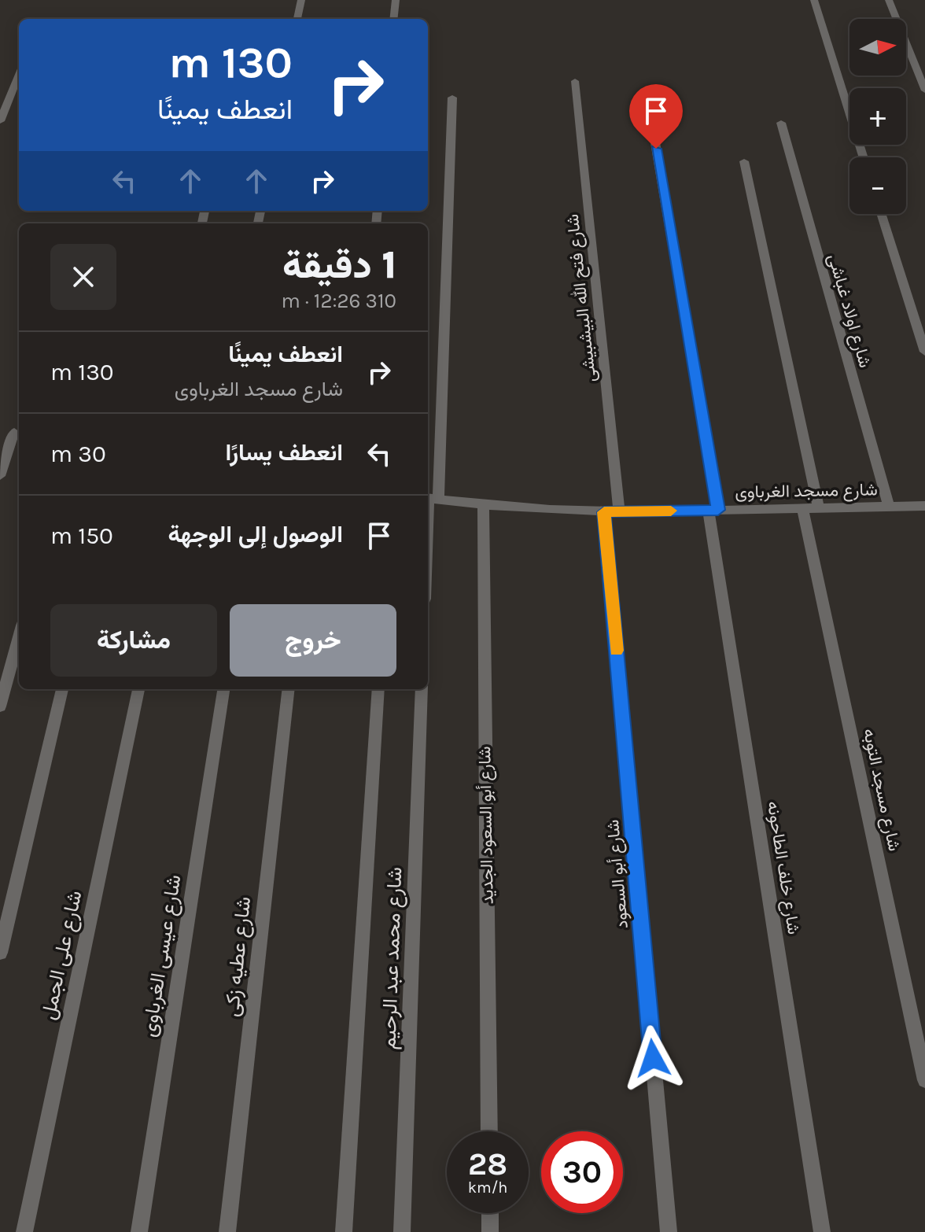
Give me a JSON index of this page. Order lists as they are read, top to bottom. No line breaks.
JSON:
{"streets":{"street":["شارع فتح الله البيشبيشى","شارع اولاد غباشى","شارع مسجد الغرباوى","شارع مسجد التوبه","شارع أبو السعود الجديد","شارع خلف الطاحونه","شارع أبو السعود","شارع على الجمل","شارع عيسى الغرباوى","شارع عطيه زكى","شارع محمد عبد الرحيم"]},"crossings":[["شارع فتح الله البيشبيشى","شارع مسجد الغرباوى"],["شارع فتح الله البيشبيشى","شارع أبو السعود"],["شارع اولاد غباشى","شارع مسجد الغرباوى"],["شارع مسجد الغرباوى","شارع مسجد التوبه"],["شارع مسجد الغرباوى","شارع أبو السعود الجديد"],["شارع مسجد الغرباوى","شارع خلف الطاحونه"],["شارع مسجد الغرباوى","شارع أبو السعود"]],"north":"right","page":{"map_buttons":["+","−"],"turn":["130 m","انعطف يمينًا"],"heading":["1 دقيقة","310 m · 12:26"],"list":[{"name":"انعطف يمينًا","note":"شارع مسجد الغرباوى","value":"130 m"},{"name":"انعطف يسارًا","value":"30 m"},{"name":"الوصول إلى الوجهة","value":"150 m"}],"buttons":["خروج","مشاركة"],"speed":"28 km/h","limit":"30"}}
